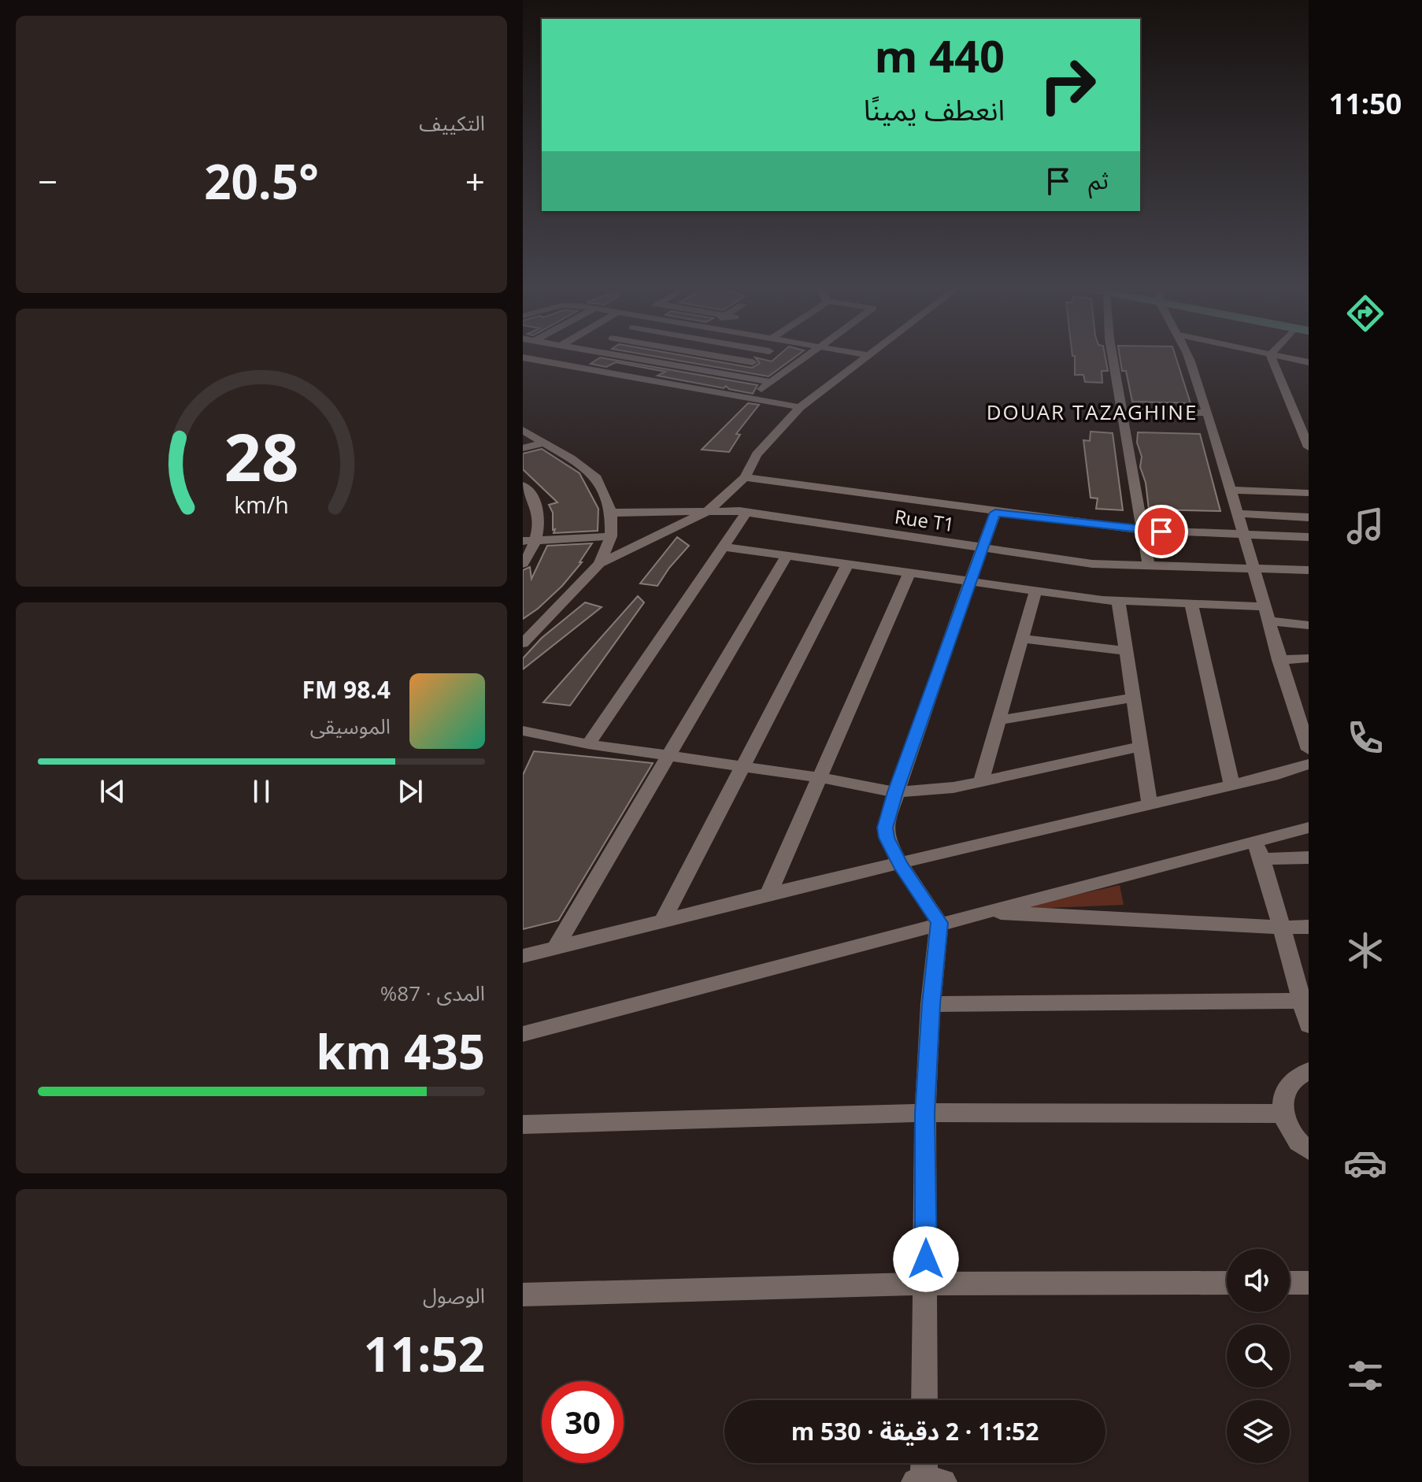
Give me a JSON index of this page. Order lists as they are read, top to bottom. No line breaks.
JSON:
{"streets":{"street":["Rue T1"]},"districts":["DOUAR TAZAGHINE"],"page":{"tabs":"11:50","tile":["التكييف",["المدى · 87%","435 km"],["الوصول","11:52"]],"turn":["440 m","انعطف يمينًا"],"then":"ثم","heat":["−","20.5°","+"],"song":["98.4 FM","الموسيقى"],"limit":"30","trip":"11:52 · 2 دقيقة · 530 m","gauge":["28","km/h"]}}
